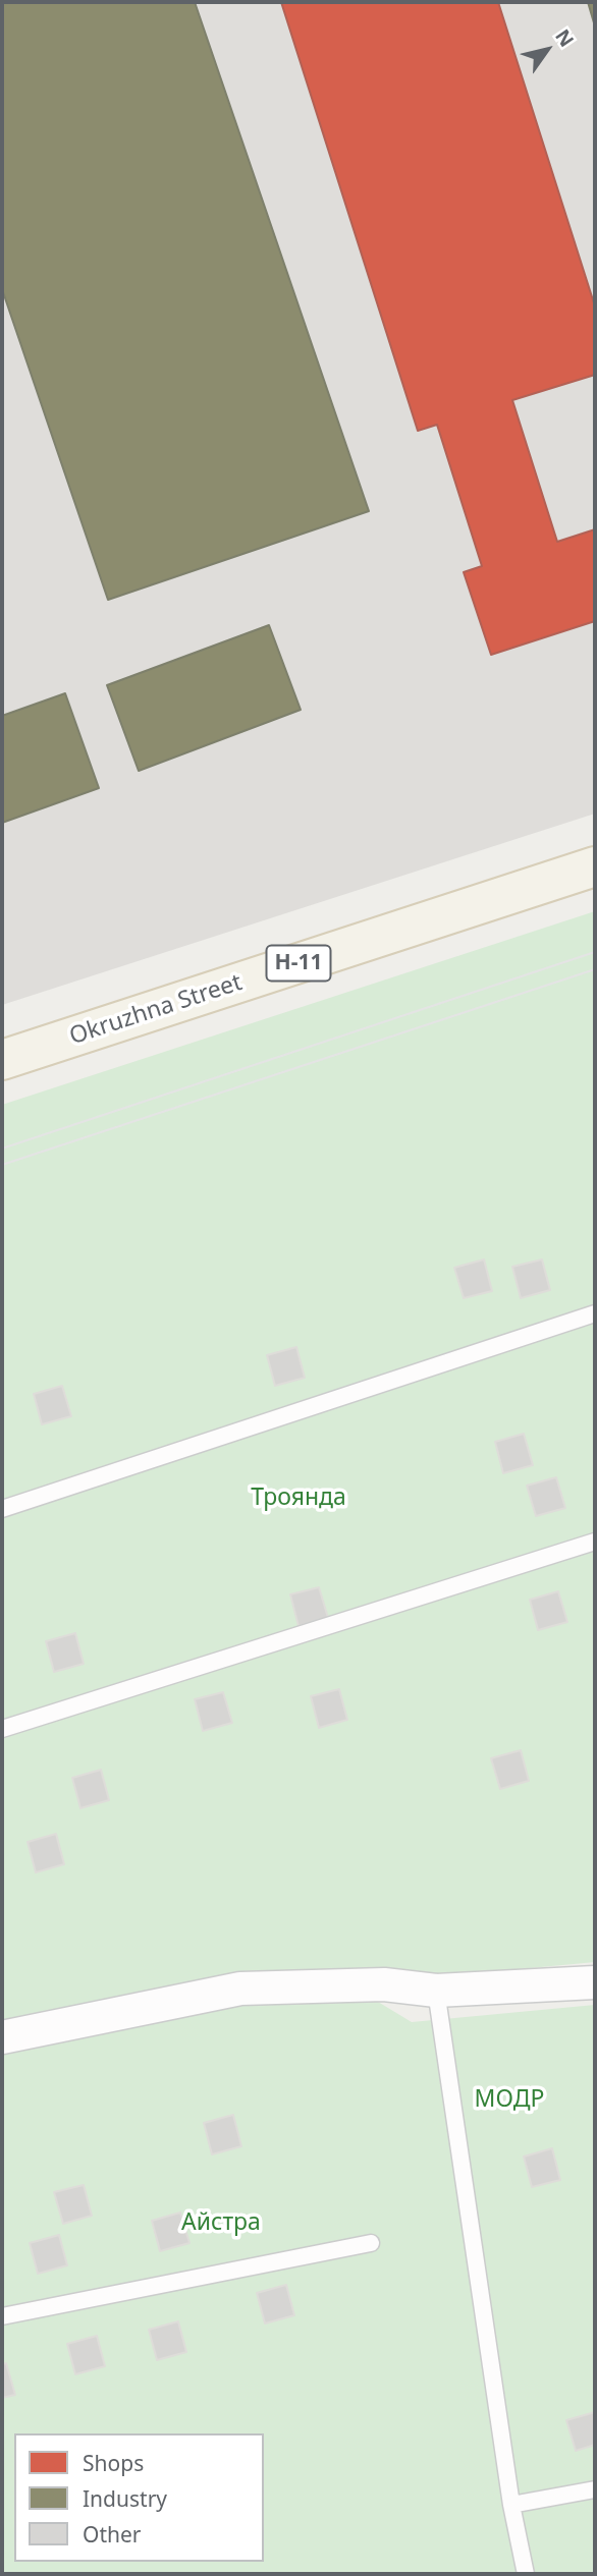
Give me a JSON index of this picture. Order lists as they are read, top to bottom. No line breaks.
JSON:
{"streets":{"main road":["Н-11","Okruzhna Street"]},"parks":["Троянда","МОДР","Айстра"],"legend":["Shops","Industry","Other"],"north":"top right"}
